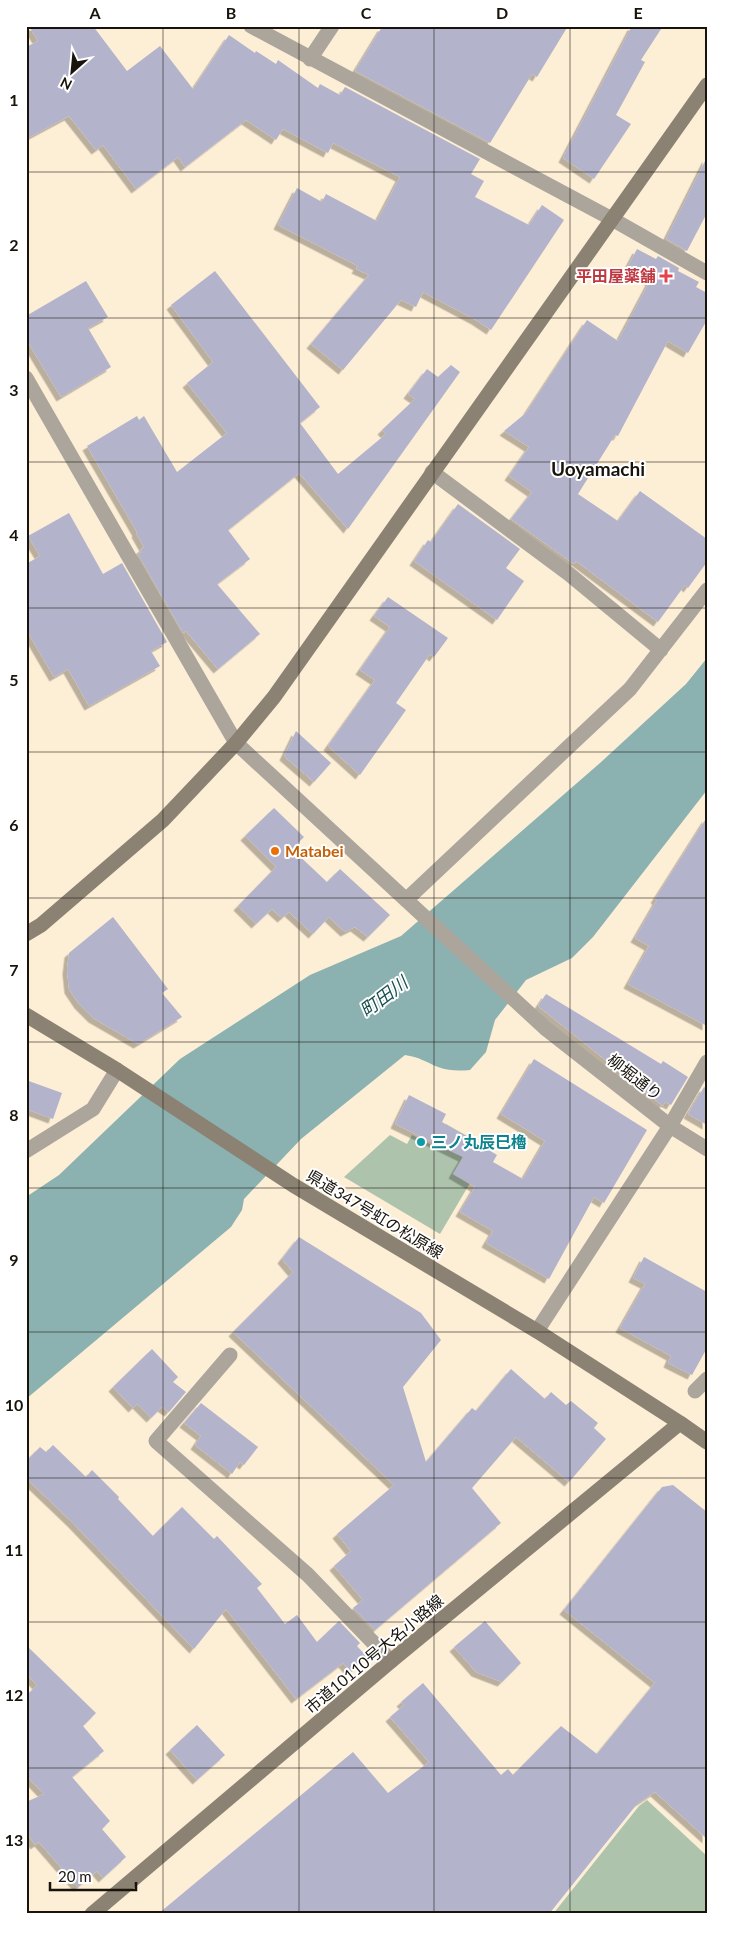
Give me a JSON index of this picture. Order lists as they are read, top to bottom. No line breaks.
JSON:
{"streets":{"street":["柳堀通り","県道347号虹の松原線","市道10110号大名小路線"]},"crossings":[["県道347号虹の松原線","市道10110号大名小路線"]],"districts":["Uoyamachi"],"water":["町田川"],"places":{"health":["平田屋薬舗"],"other":["Matabei","三ノ丸辰巳櫓"]},"scale_bar":"20 m","north":"bottom left","grid":{"columns":["A","B","C","D","E"],"rows":["1","2","3","4","5","6","7","8","9","10","11","12","13"]}}
